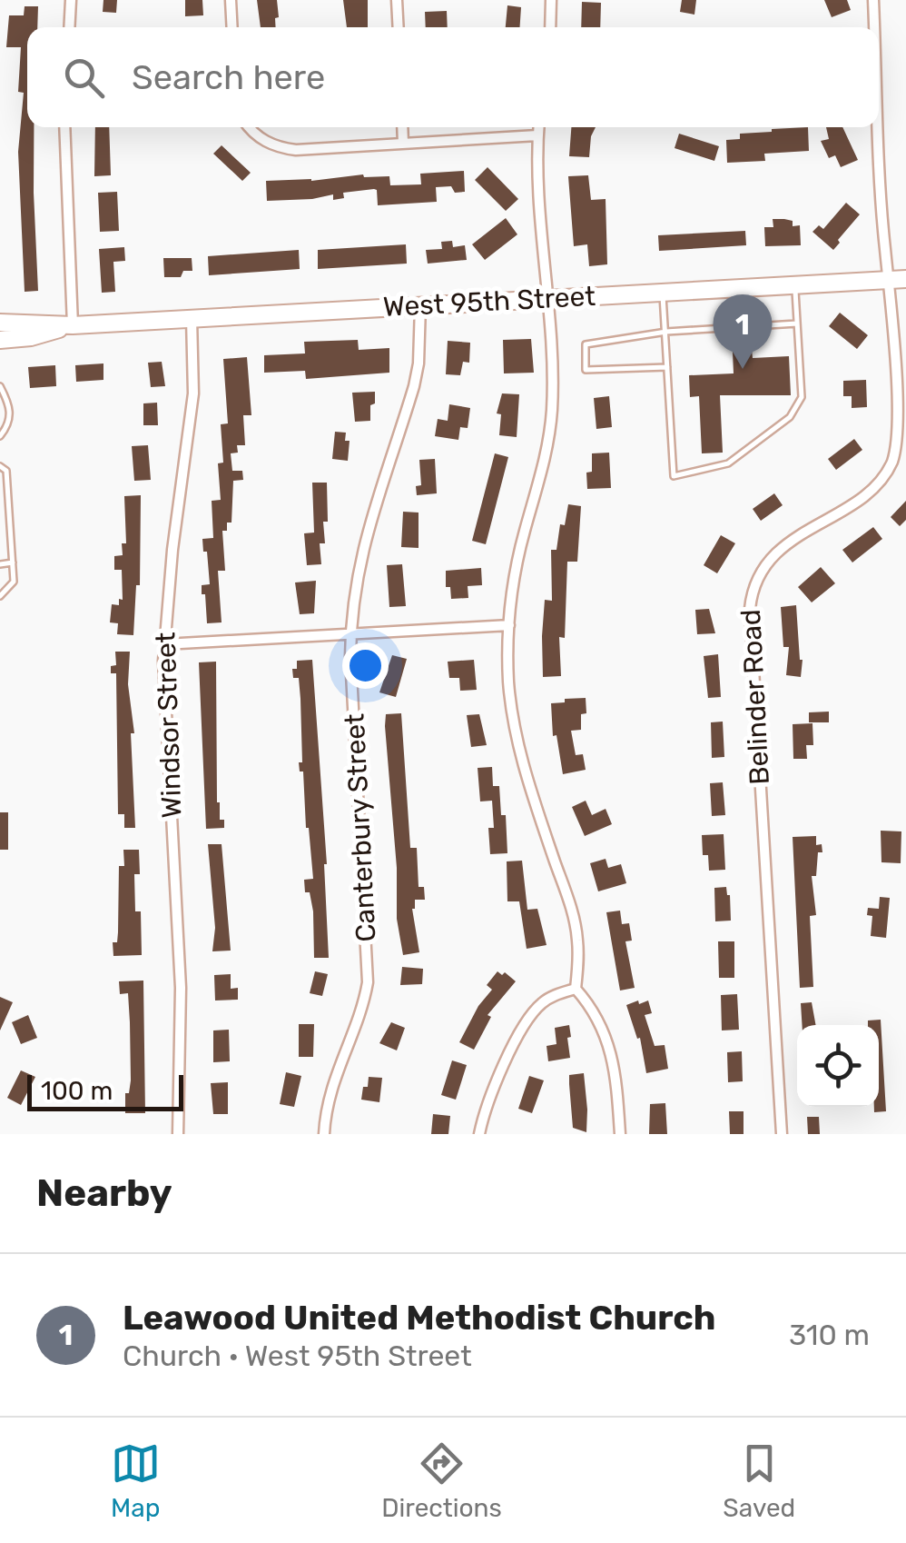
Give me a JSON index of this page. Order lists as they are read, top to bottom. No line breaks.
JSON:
{"streets":{"main road":["West 95th Street"],"street":["Belinder Road","Windsor Street","Canterbury Street"]},"crossings":[["West 95th Street","Belinder Road"],["West 95th Street","Windsor Street"],["West 95th Street","Canterbury Street"]],"scale_bar":"100 m","page":{"search":"Search here","pins":"1","scale":"100 m","heading":"Nearby","list":[{"mark":"1","name":"Leawood United Methodist Church","note":"Church · West 95th Street","value":"310 m"}],"nav":["Map","Directions","Saved"]}}
